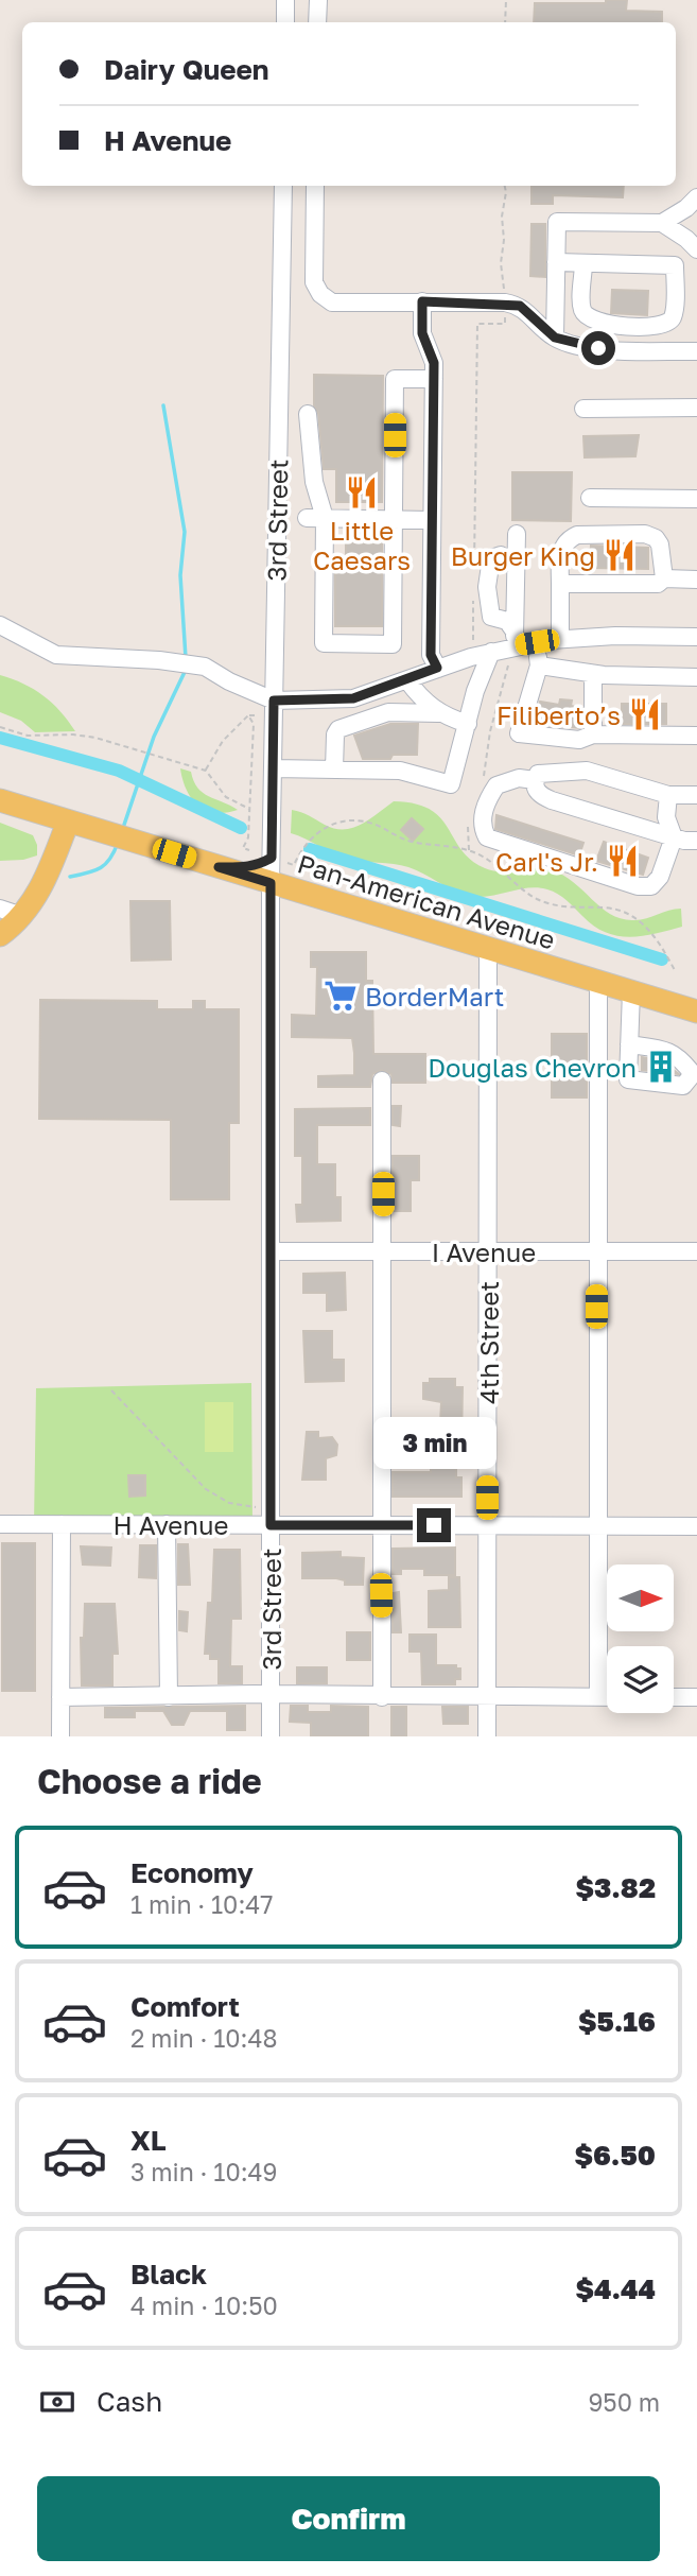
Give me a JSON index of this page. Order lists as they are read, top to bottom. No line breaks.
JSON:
{"streets":{"main road":["Pan-American Avenue"],"street":["3rd Street","I Avenue","4th Street","H Avenue"]},"crossings":[["3rd Street","Pan-American Avenue"],["3rd Street","I Avenue"],["3rd Street","H Avenue"],["Pan-American Avenue","4th Street"],["I Avenue","4th Street"],["4th Street","H Avenue"]],"places":{"restaurant":["Little Caesars","Burger King","Filiberto’s","Carl's Jr."],"supermarket":["BorderMart"],"building":["Douglas Chevron"]},"north":"right","page":{"banner":["Dairy Queen","H Avenue"],"bubble":"3 min","heading":"Choose a ride","list":[{"name":"Economy","note":"1 min · 10:47","value":"$3.82"},{"name":"Comfort","note":"2 min · 10:48","value":"$5.16"},{"name":"XL","note":"3 min · 10:49","value":"$6.50"},{"name":"Black","note":"4 min · 10:50","value":"$4.44"}],"pay":["Cash","950 m"],"buttons":"Confirm"}}
